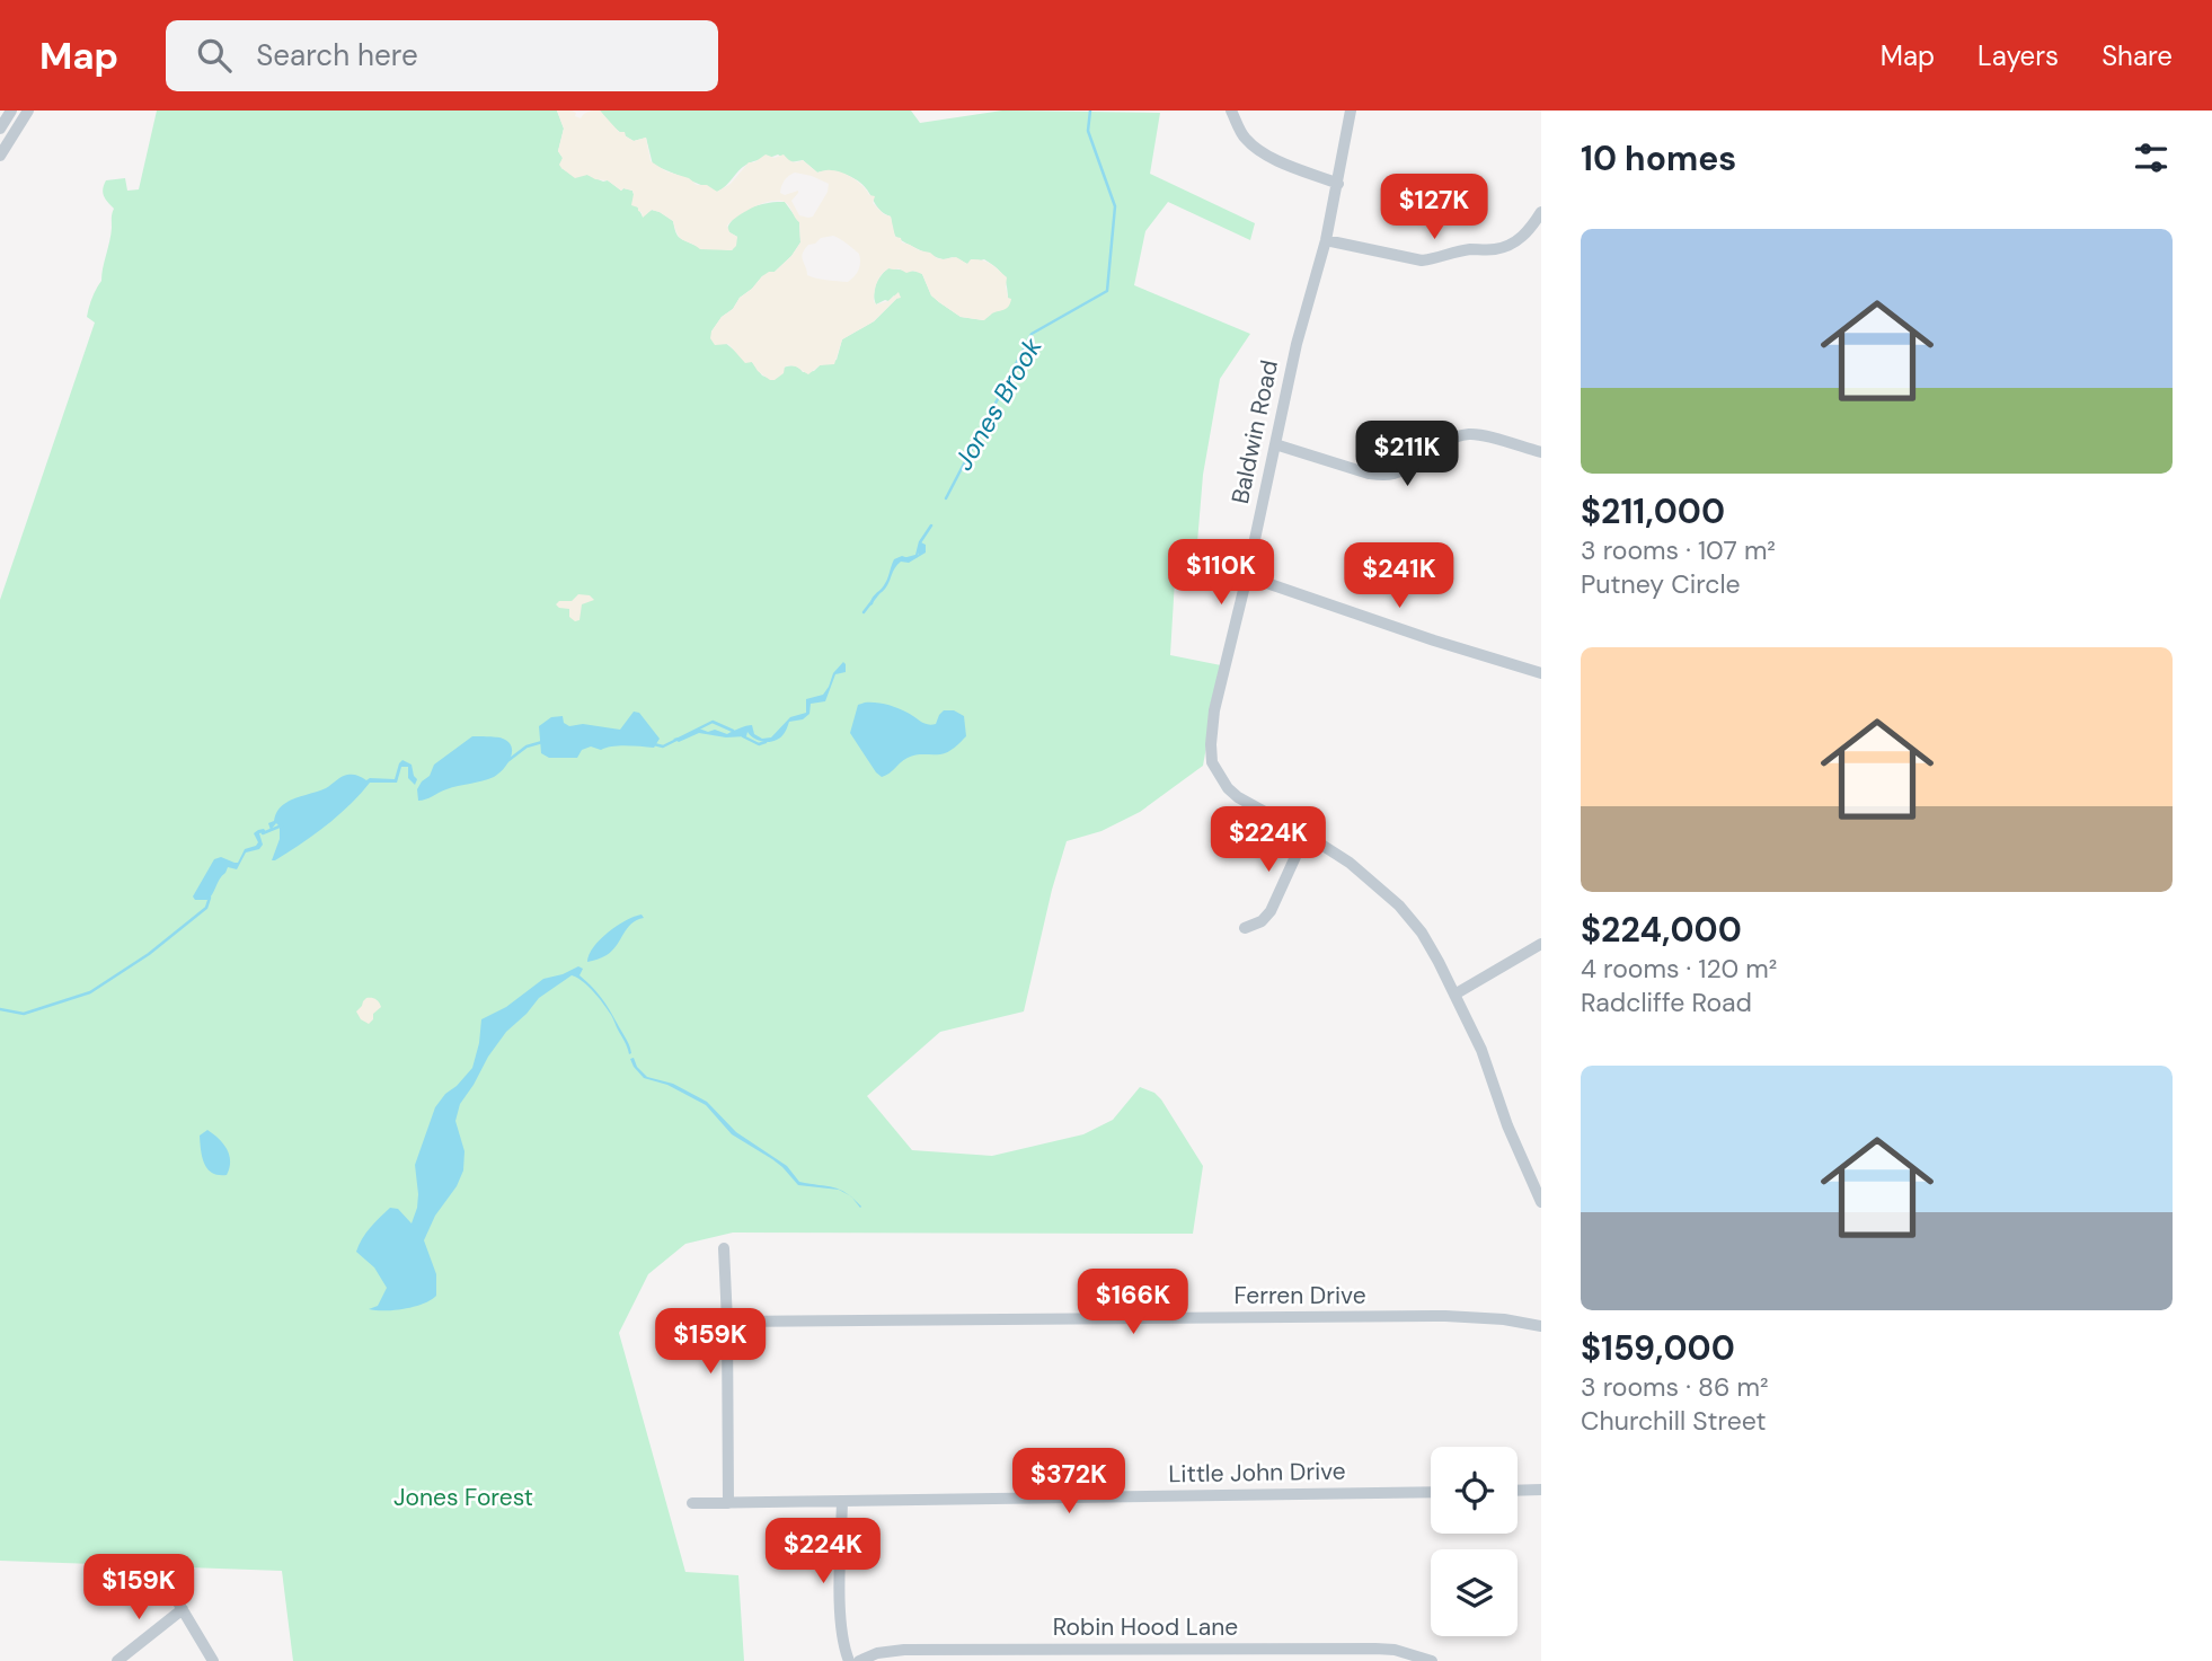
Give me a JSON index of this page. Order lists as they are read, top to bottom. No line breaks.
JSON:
{"streets":{"street":["Baldwin Road","Ferren Drive","Little John Drive","Robin Hood Lane"]},"water":["Jones Brook"],"parks":["Jones Forest"],"page":{"header":"Map","search":"Search here","nav":["Map","Layers","Share"],"heading":"10 homes","price":["$127K","$211K","$110K","$241K","$224K","$166K","$159K","$372K","$224K","$159K"],"list":[{"name":"$211,000","note":"3 rooms · 107 m² · Putney Circle"},{"name":"$224,000","note":"4 rooms · 120 m² · Radcliffe Road"},{"name":"$159,000","note":"3 rooms · 86 m² · Churchill Street"}]}}
